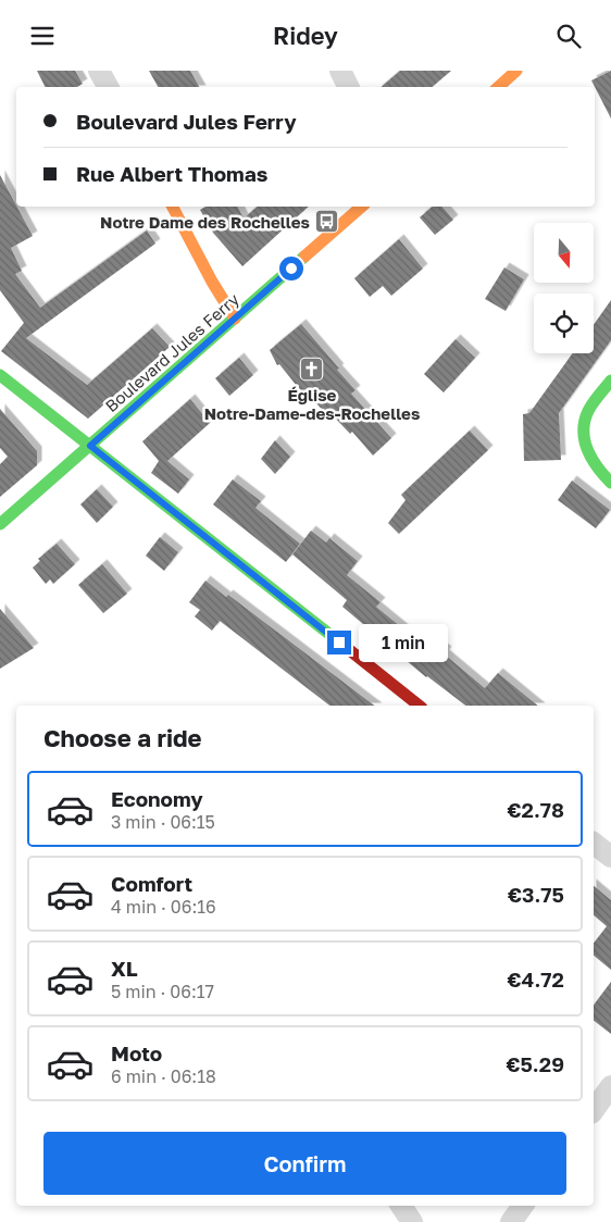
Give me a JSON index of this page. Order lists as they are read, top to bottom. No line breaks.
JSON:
{"streets":{"street":["Boulevard Jules Ferry"]},"places":{"bus stop":["Notre Dame des Rochelles"],"church":["Église Notre-Dame-des-Rochelles"]},"north":"bottom","page":{"header":"Ridey","banner":["Boulevard Jules Ferry","Rue Albert Thomas"],"bubble":"1 min","heading":"Choose a ride","list":[{"name":"Economy","note":"3 min · 06:15","value":"€2.78"},{"name":"Comfort","note":"4 min · 06:16","value":"€3.75"},{"name":"XL","note":"5 min · 06:17","value":"€4.72"},{"name":"Moto","note":"6 min · 06:18","value":"€5.29"}],"buttons":"Confirm"}}
